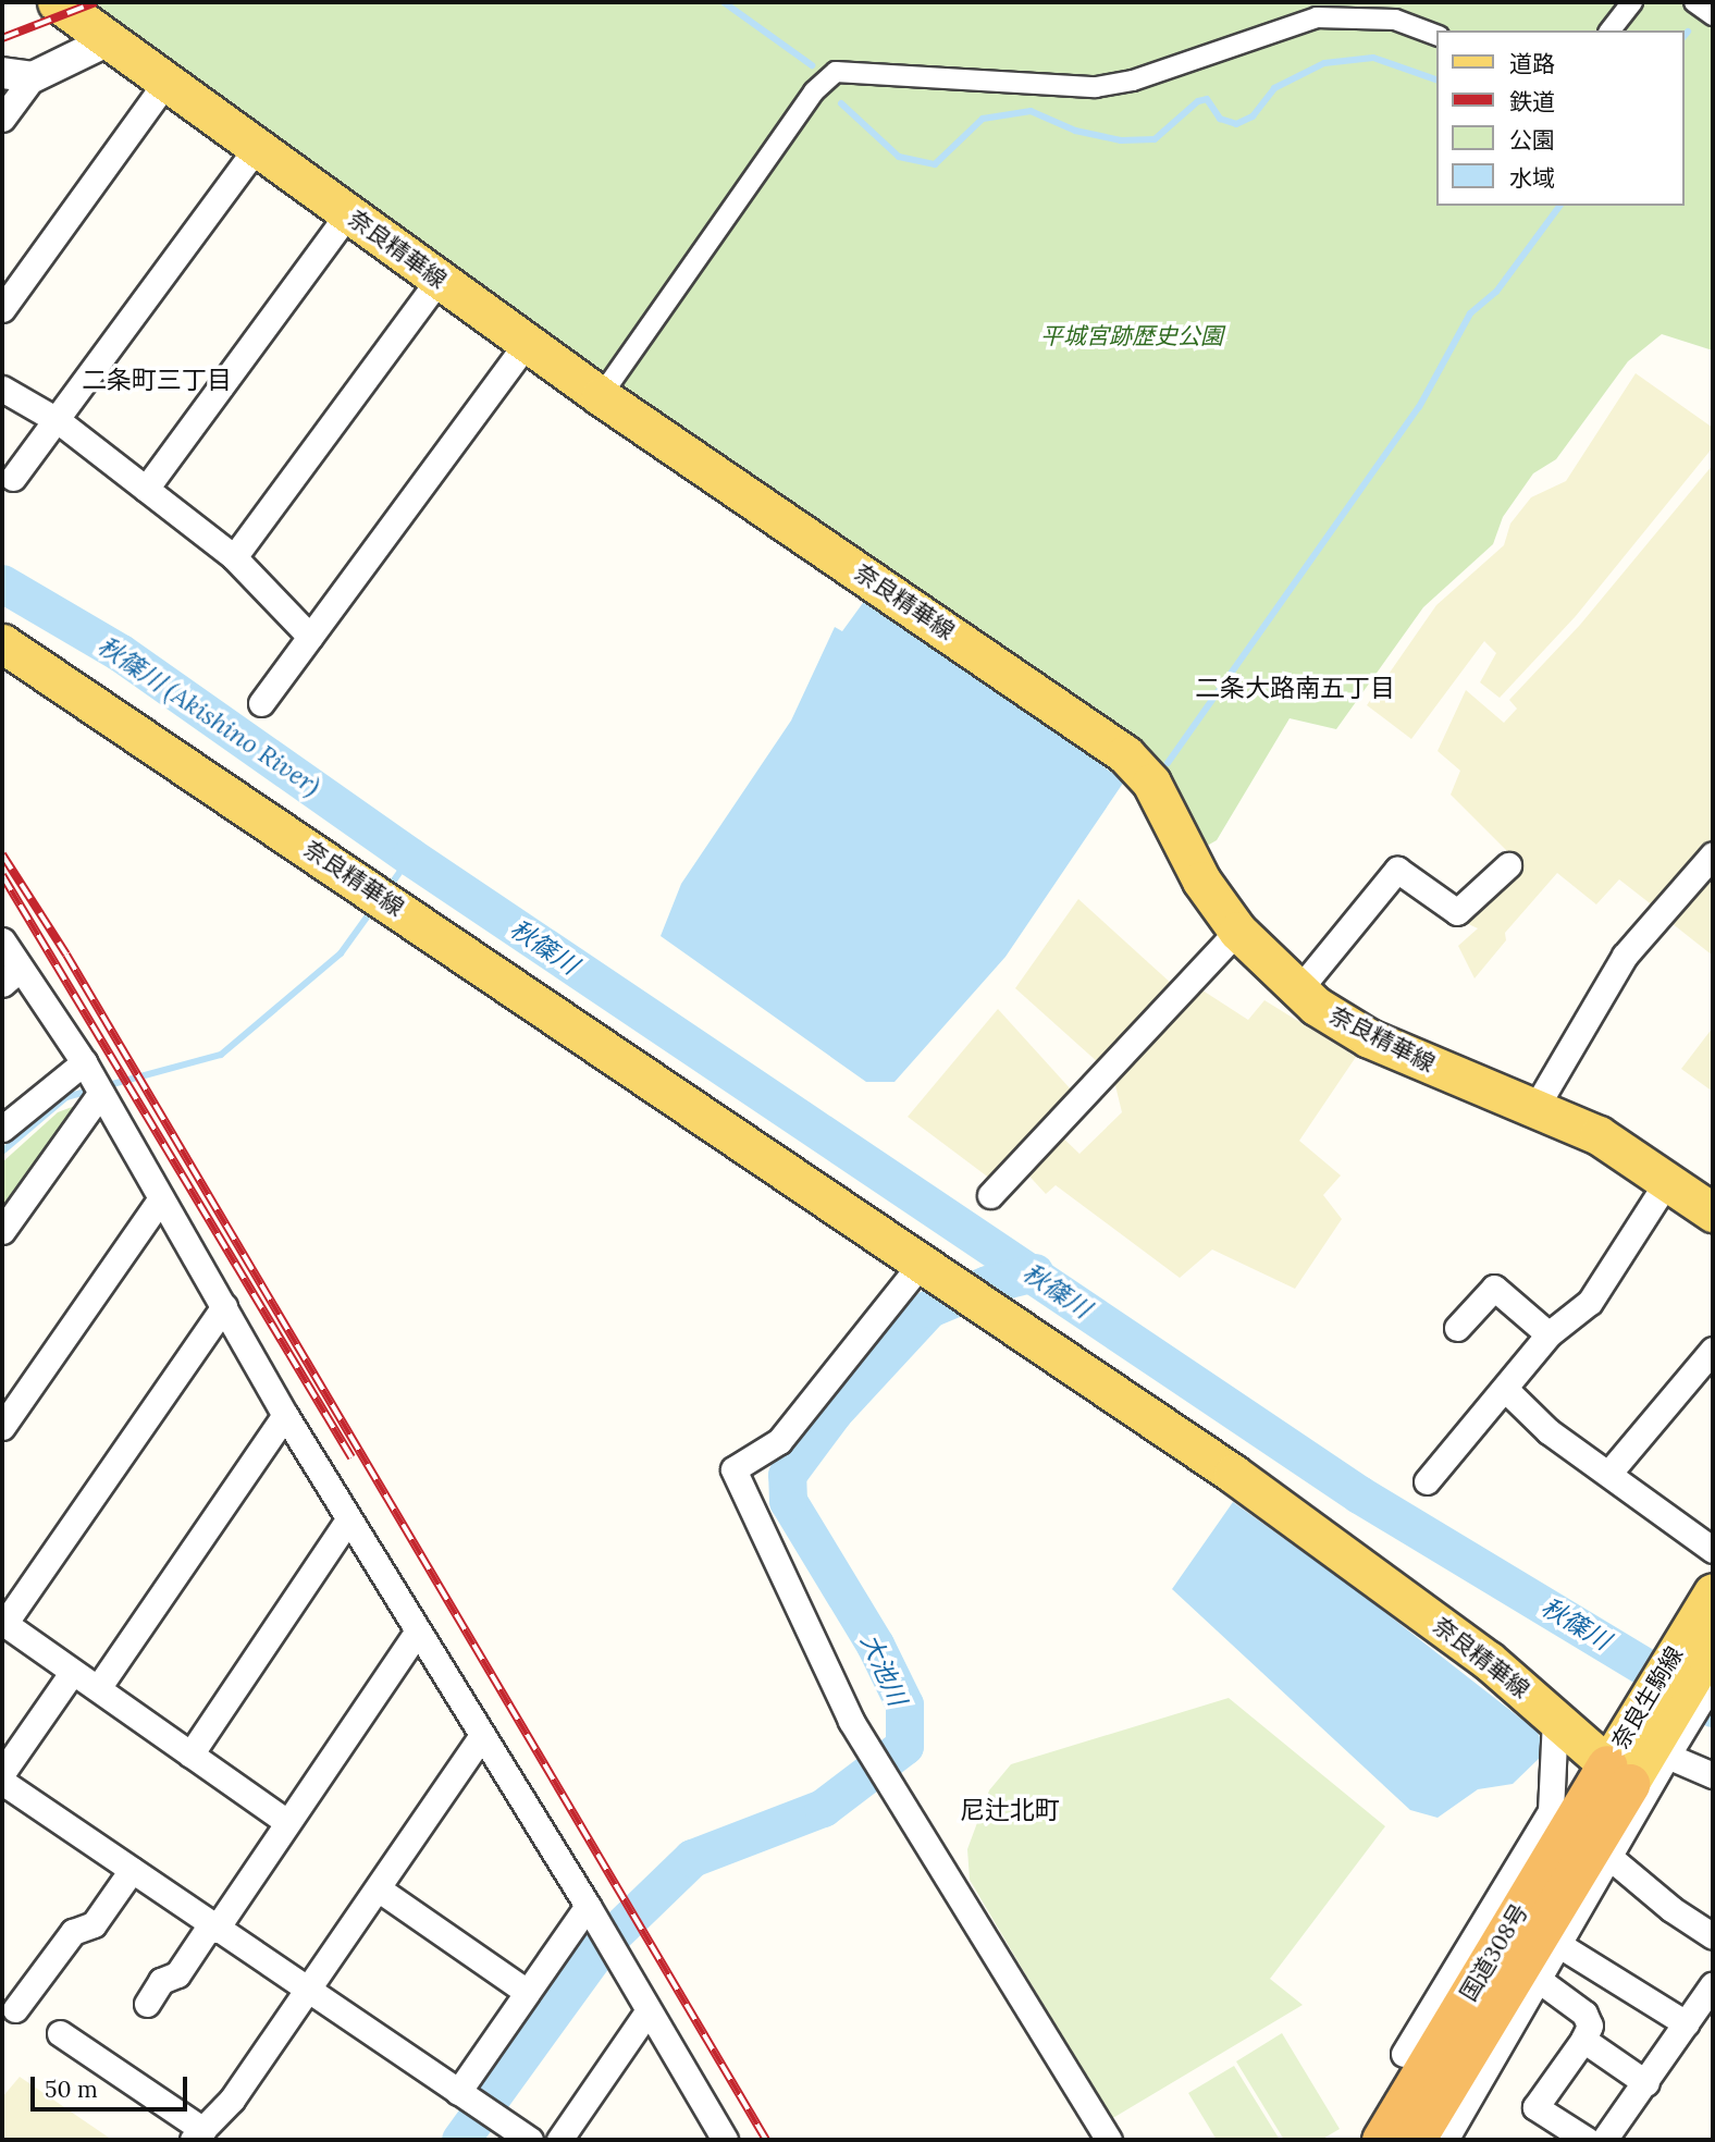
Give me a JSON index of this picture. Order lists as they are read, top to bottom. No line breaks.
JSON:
{"streets":{"highway":["国道308号"],"main road":["奈良精華線","奈良生駒線"]},"crossings":[["奈良精華線","奈良生駒線"],["奈良精華線","国道308号"],["奈良生駒線","国道308号"]],"districts":["二条町三丁目","二条大路南五丁目","尼辻北町"],"water":["秋篠川 (Akishino River)","秋篠川","大池川"],"parks":["平城宮跡歴史公園"],"legend":["道路","鉄道","公園","水域"],"scale_bar":"50 m"}
